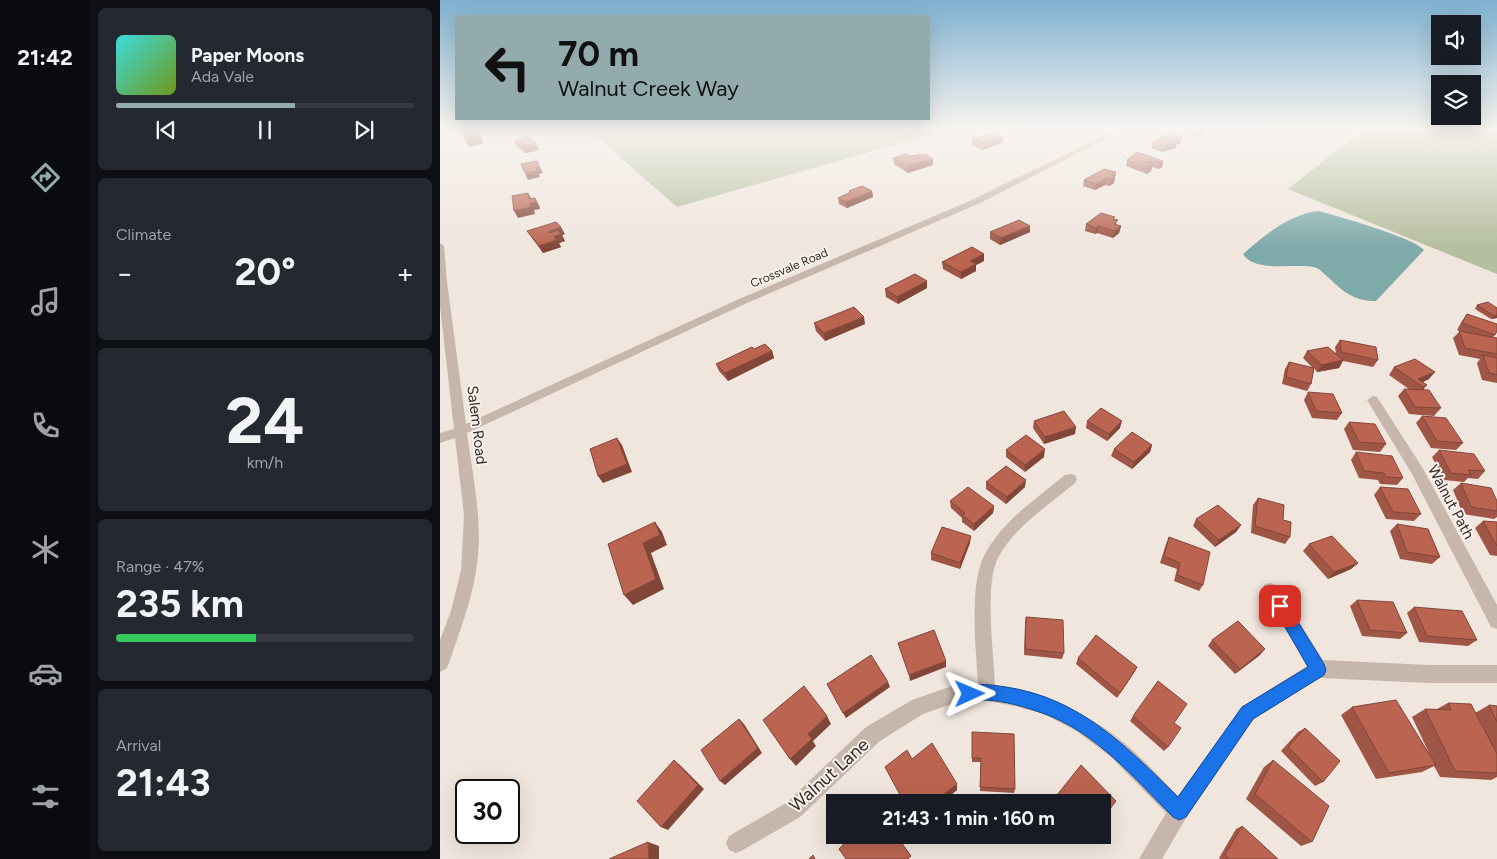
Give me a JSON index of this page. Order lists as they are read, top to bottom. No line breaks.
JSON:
{"streets":{"street":["Crossvale Road","Salem Road","Walnut Path","Walnut Lane"]},"crossings":[["Crossvale Road","Salem Road"]],"page":{"tabs":"21:42","turn":["70 m","Walnut Creek Way"],"song":["Paper Moons","Ada Vale"],"tile":["Climate",["24","km/h"],["Range · 47%","235 km"],["Arrival","21:43"]],"heat":["−","20°","+"],"limit":"30","trip":"21:43 · 1 min · 160 m"}}
